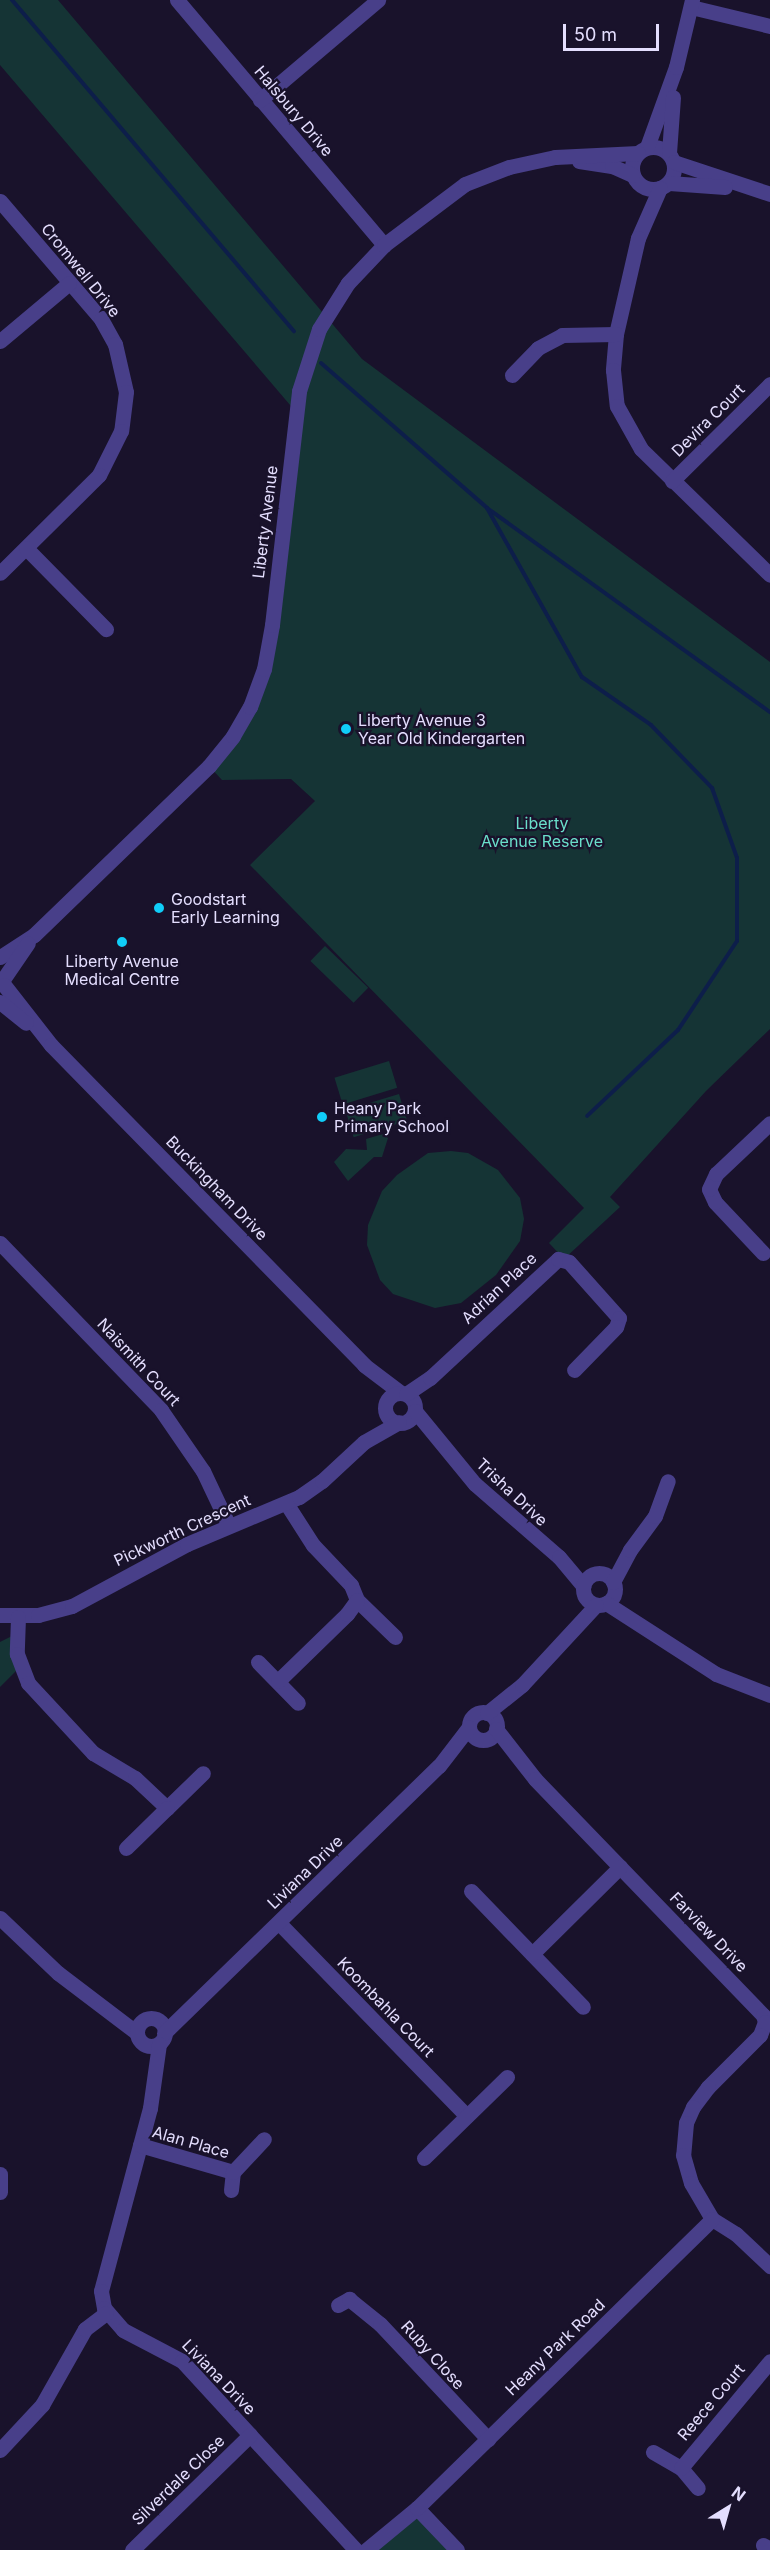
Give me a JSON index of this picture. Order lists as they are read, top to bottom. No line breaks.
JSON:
{"streets":{"street":["Halsbury Drive","Cromwell Drive","Devira Court","Liberty Avenue","Buckingham Drive","Adrian Place","Naismith Court","Trisha Drive","Pickworth Crescent","Liviana Drive","Farview Drive","Koombahla Court","Alan Place","Heany Park Road","Ruby Close","Reece Court","Silverdale Close"]},"crossings":[["Halsbury Drive","Liberty Avenue"],["Liberty Avenue","Buckingham Drive"],["Buckingham Drive","Adrian Place"],["Buckingham Drive","Trisha Drive"],["Buckingham Drive","Pickworth Crescent"],["Adrian Place","Trisha Drive"],["Adrian Place","Pickworth Crescent"],["Naismith Court","Pickworth Crescent"],["Trisha Drive","Pickworth Crescent"],["Liviana Drive","Farview Drive"],["Liviana Drive","Koombahla Court"],["Liviana Drive","Silverdale Close"],["Farview Drive","Heany Park Road"],["Heany Park Road","Ruby Close"]],"parks":["Liberty Avenue Reserve"],"places":["Liberty Avenue 3 Year Old Kindergarten","Goodstart Early Learning","Liberty Avenue Medical Centre","Heany Park Primary School"],"scale_bar":"50 m","north":"top right"}
